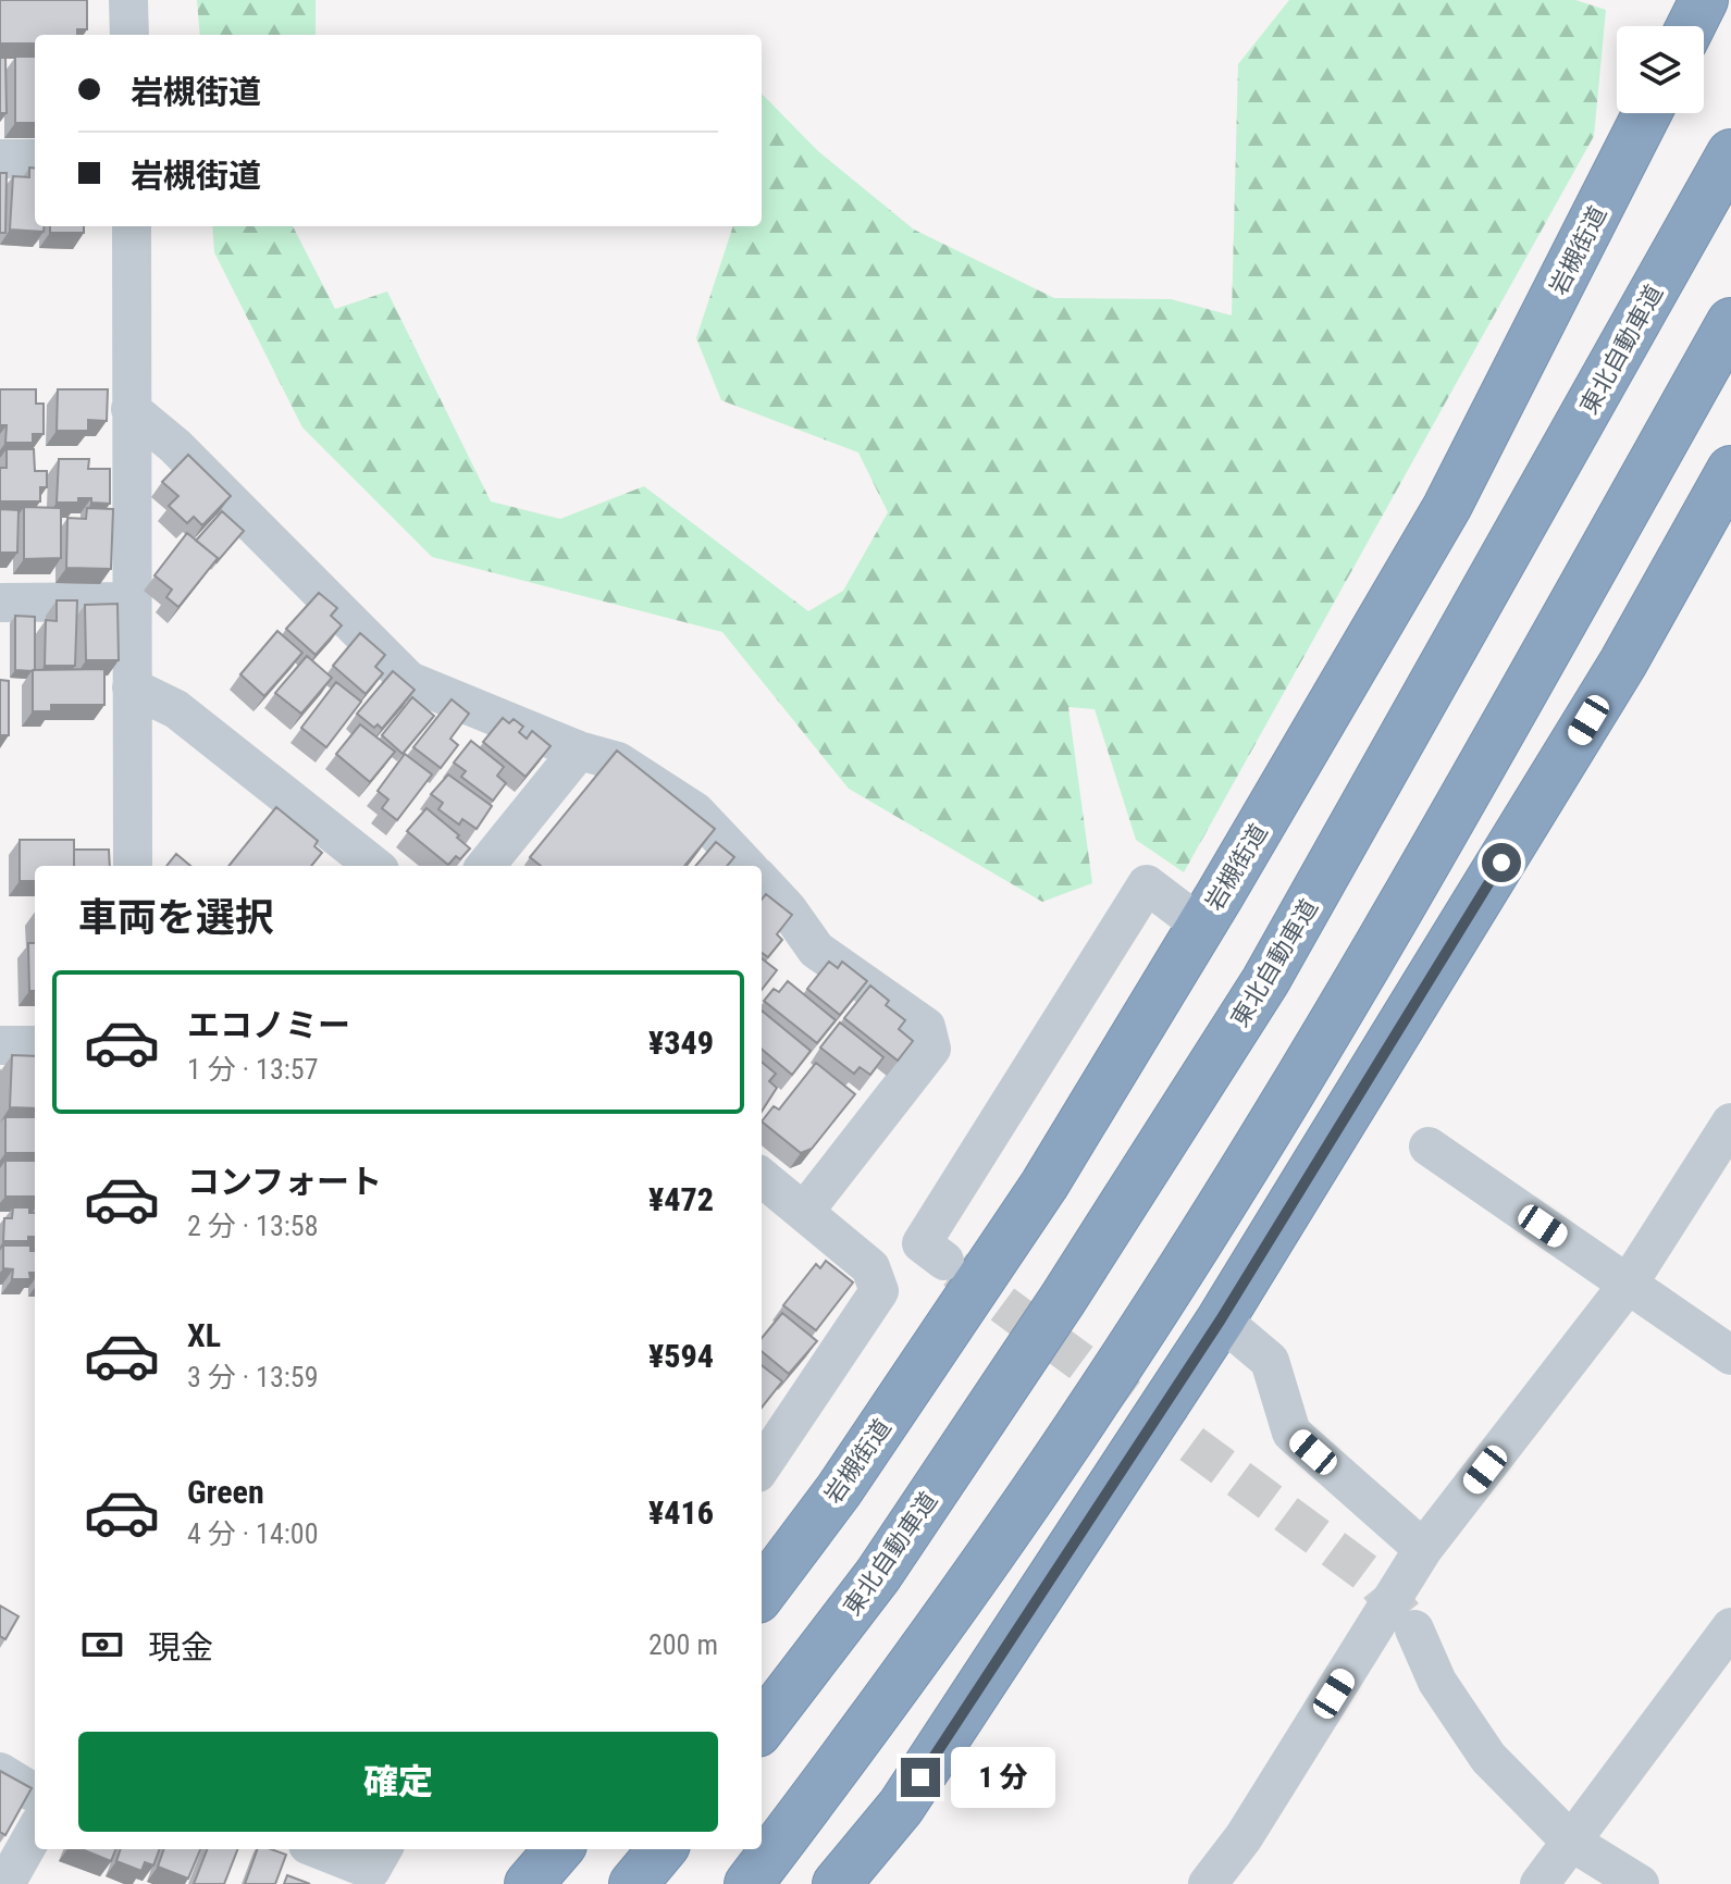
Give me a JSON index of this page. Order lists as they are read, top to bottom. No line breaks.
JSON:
{"streets":{"highway":["岩槻街道","東北自動車道"]},"page":{"banner":["岩槻街道","岩槻街道"],"heading":"車両を選択","list":[{"name":"エコノミー","note":"1 分 · 13:57","value":"¥349"},{"name":"コンフォート","note":"2 分 · 13:58","value":"¥472"},{"name":"XL","note":"3 分 · 13:59","value":"¥594"},{"name":"Green","note":"4 分 · 14:00","value":"¥416"}],"pay":["現金","200 m"],"buttons":"確定","bubble":"1 分"}}
